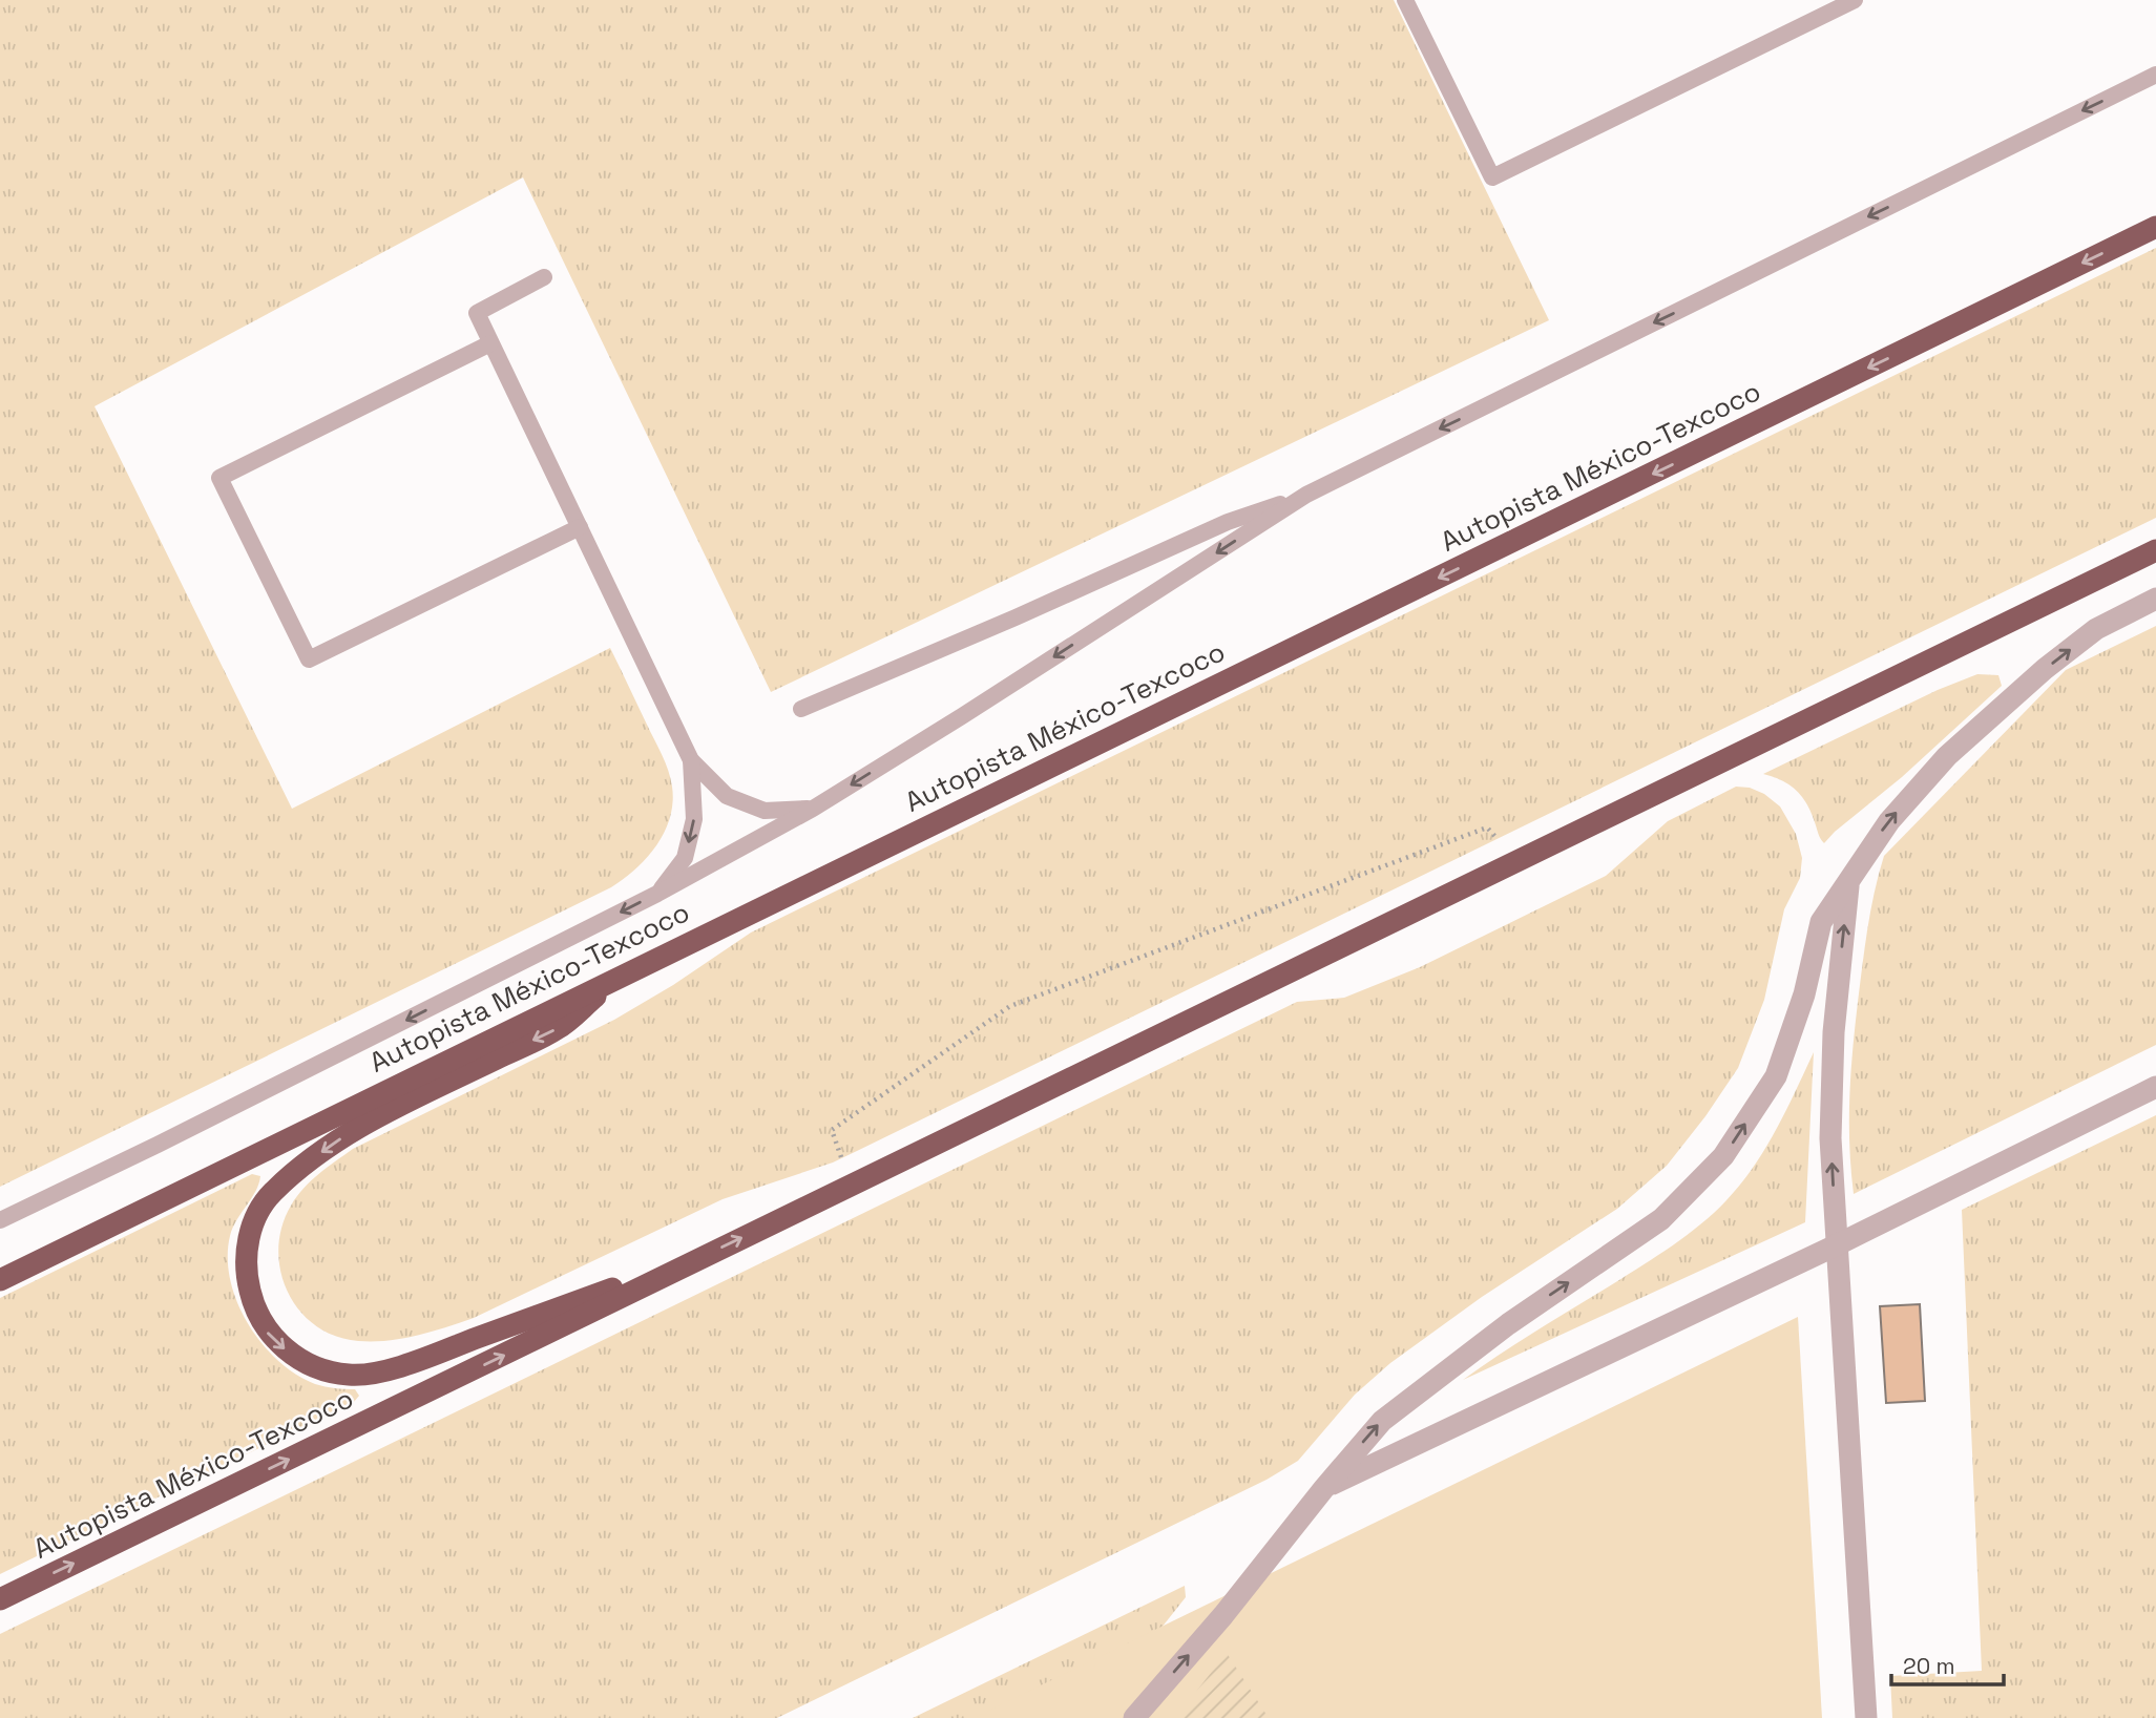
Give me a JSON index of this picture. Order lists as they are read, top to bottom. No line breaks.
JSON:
{"streets":{"highway":["Autopista México-Texcoco"]},"scale_bar":"20 m"}
